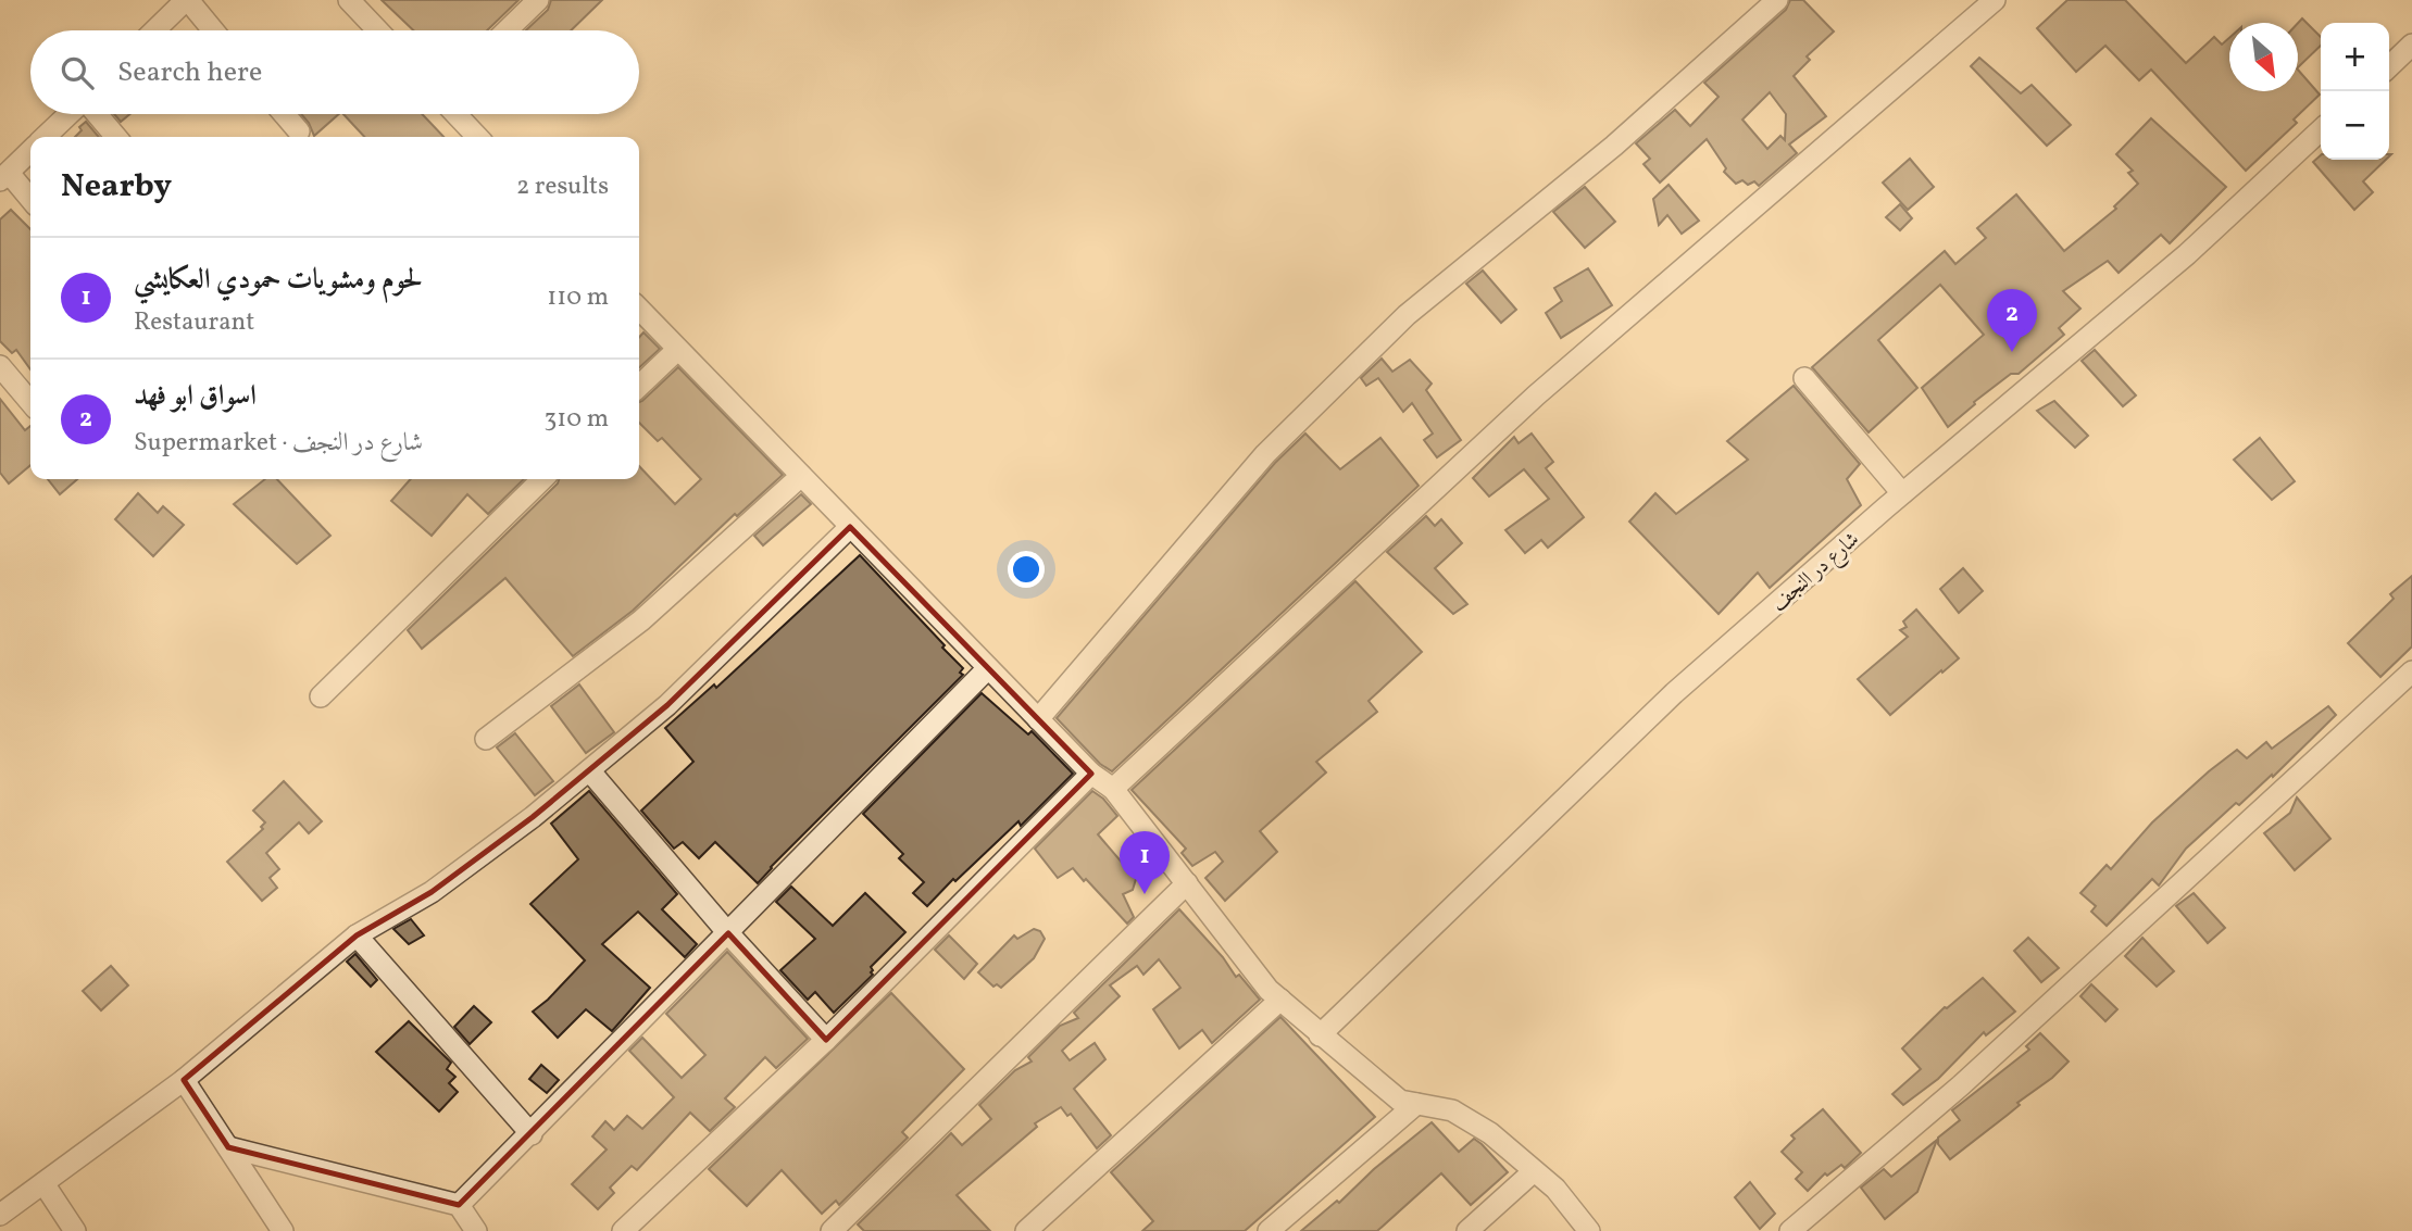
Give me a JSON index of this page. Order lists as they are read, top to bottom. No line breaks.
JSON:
{"streets":{"street":["شارع در النجف"]},"north":"bottom right","page":{"map_buttons":["+","−"],"search":"Search here","heading":["Nearby","2 results"],"list":[{"mark":"1","name":"لحوم ومشويات حمودي العكايشي","note":"Restaurant","value":"110 m"},{"mark":"2","name":"اسواق ابو فهد","note":"Supermarket · شارع در النجف","value":"310 m"}],"pins":["2","1"]}}
